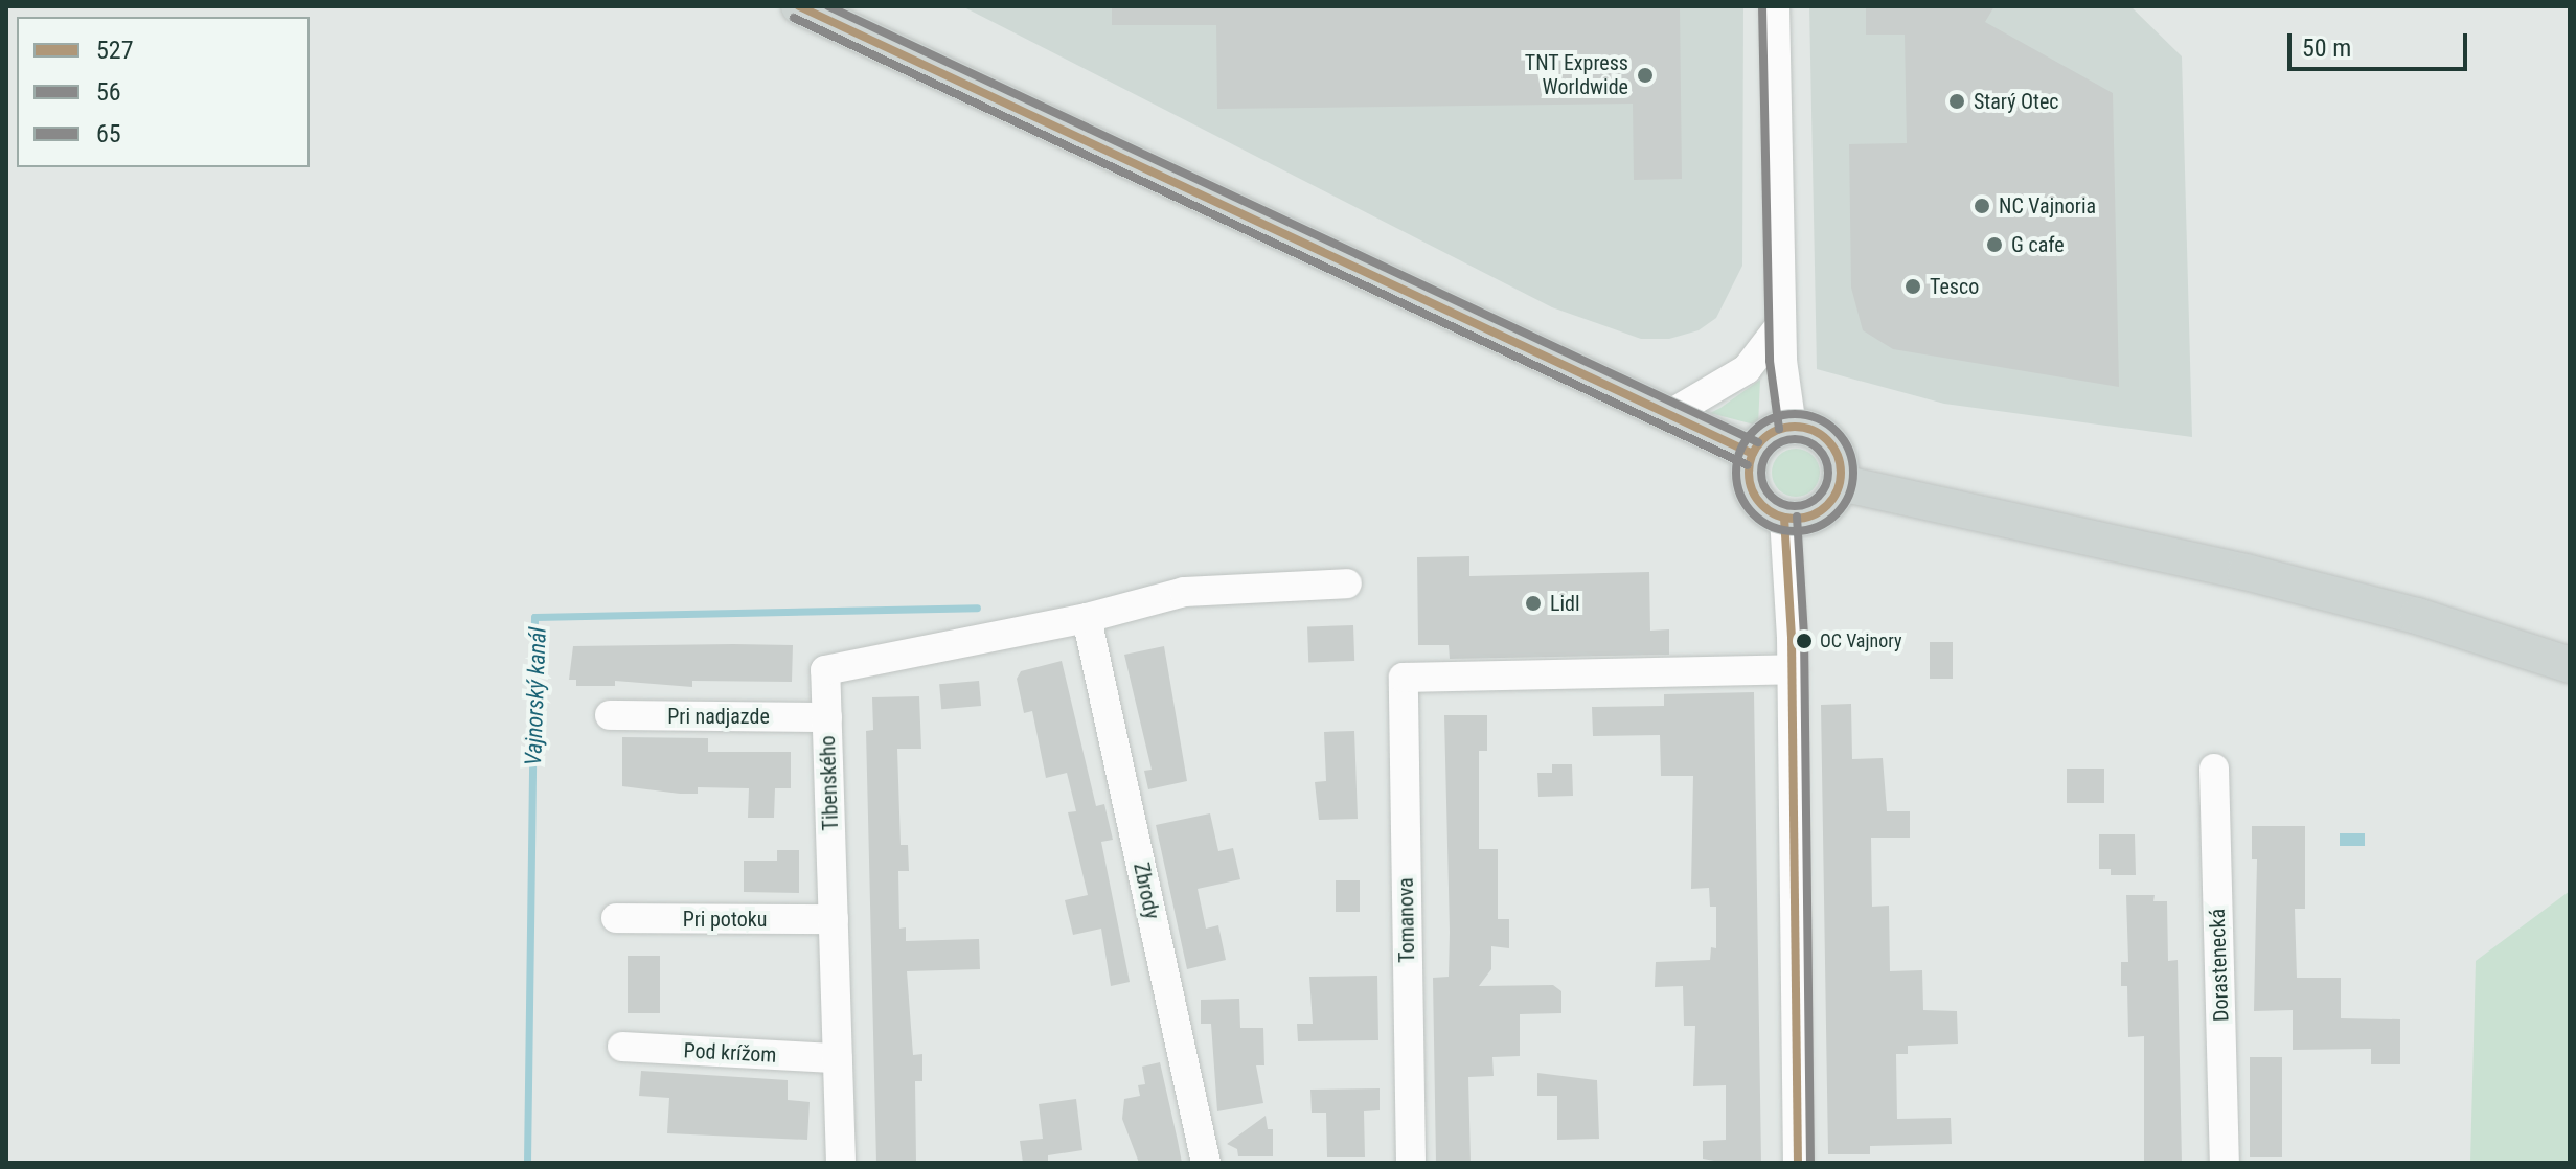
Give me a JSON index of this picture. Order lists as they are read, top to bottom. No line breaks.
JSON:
{"streets":{"street":["Pri nadjazde","Tibenského","Zbrody","Pri potoku","Tomanova","Dorastenecká","Pod krížom"]},"crossings":[["Pri nadjazde","Tibenského"],["Tibenského","Zbrody"],["Tibenského","Pri potoku"],["Tibenského","Pod krížom"]],"water":["Vajnorský kanál"],"places":["TNT Express Worldwide","Starý Otec","NC Vajnoria","G cafe","Tesco","Lidl","OC Vajnory"],"lines":["transit line 527","transit line 56","transit line 65"],"legend":["527","56","65"],"scale_bar":"50 m"}
